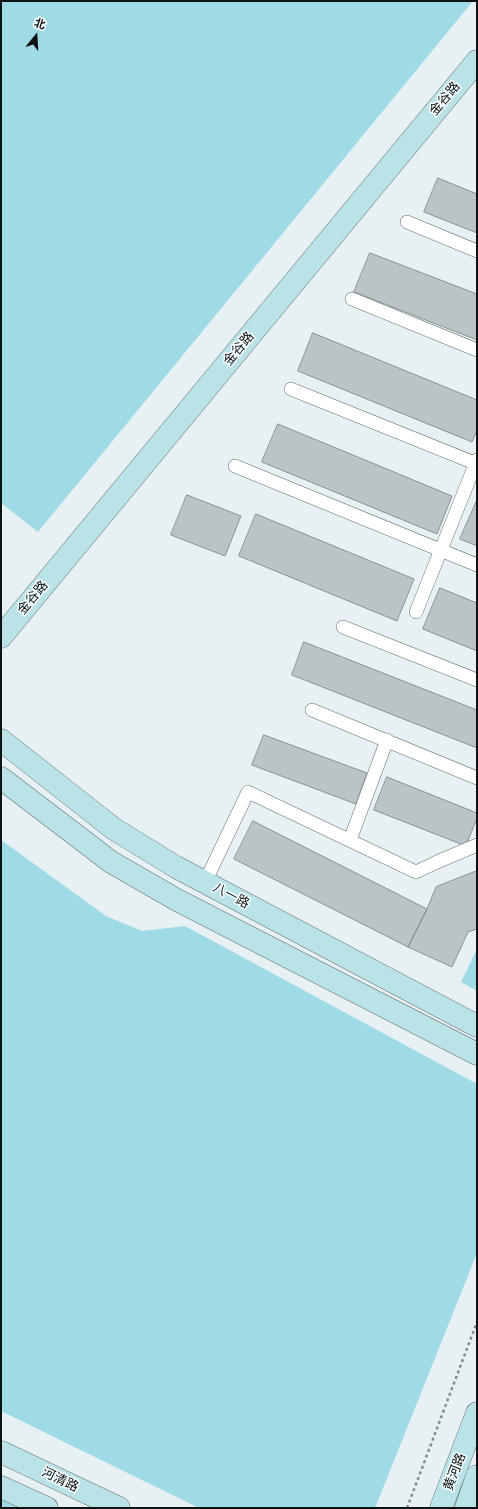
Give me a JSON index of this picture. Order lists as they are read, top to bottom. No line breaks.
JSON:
{"streets":{"main road":["金谷路","八一路","黄河路","河清路"]},"north":"top"}
